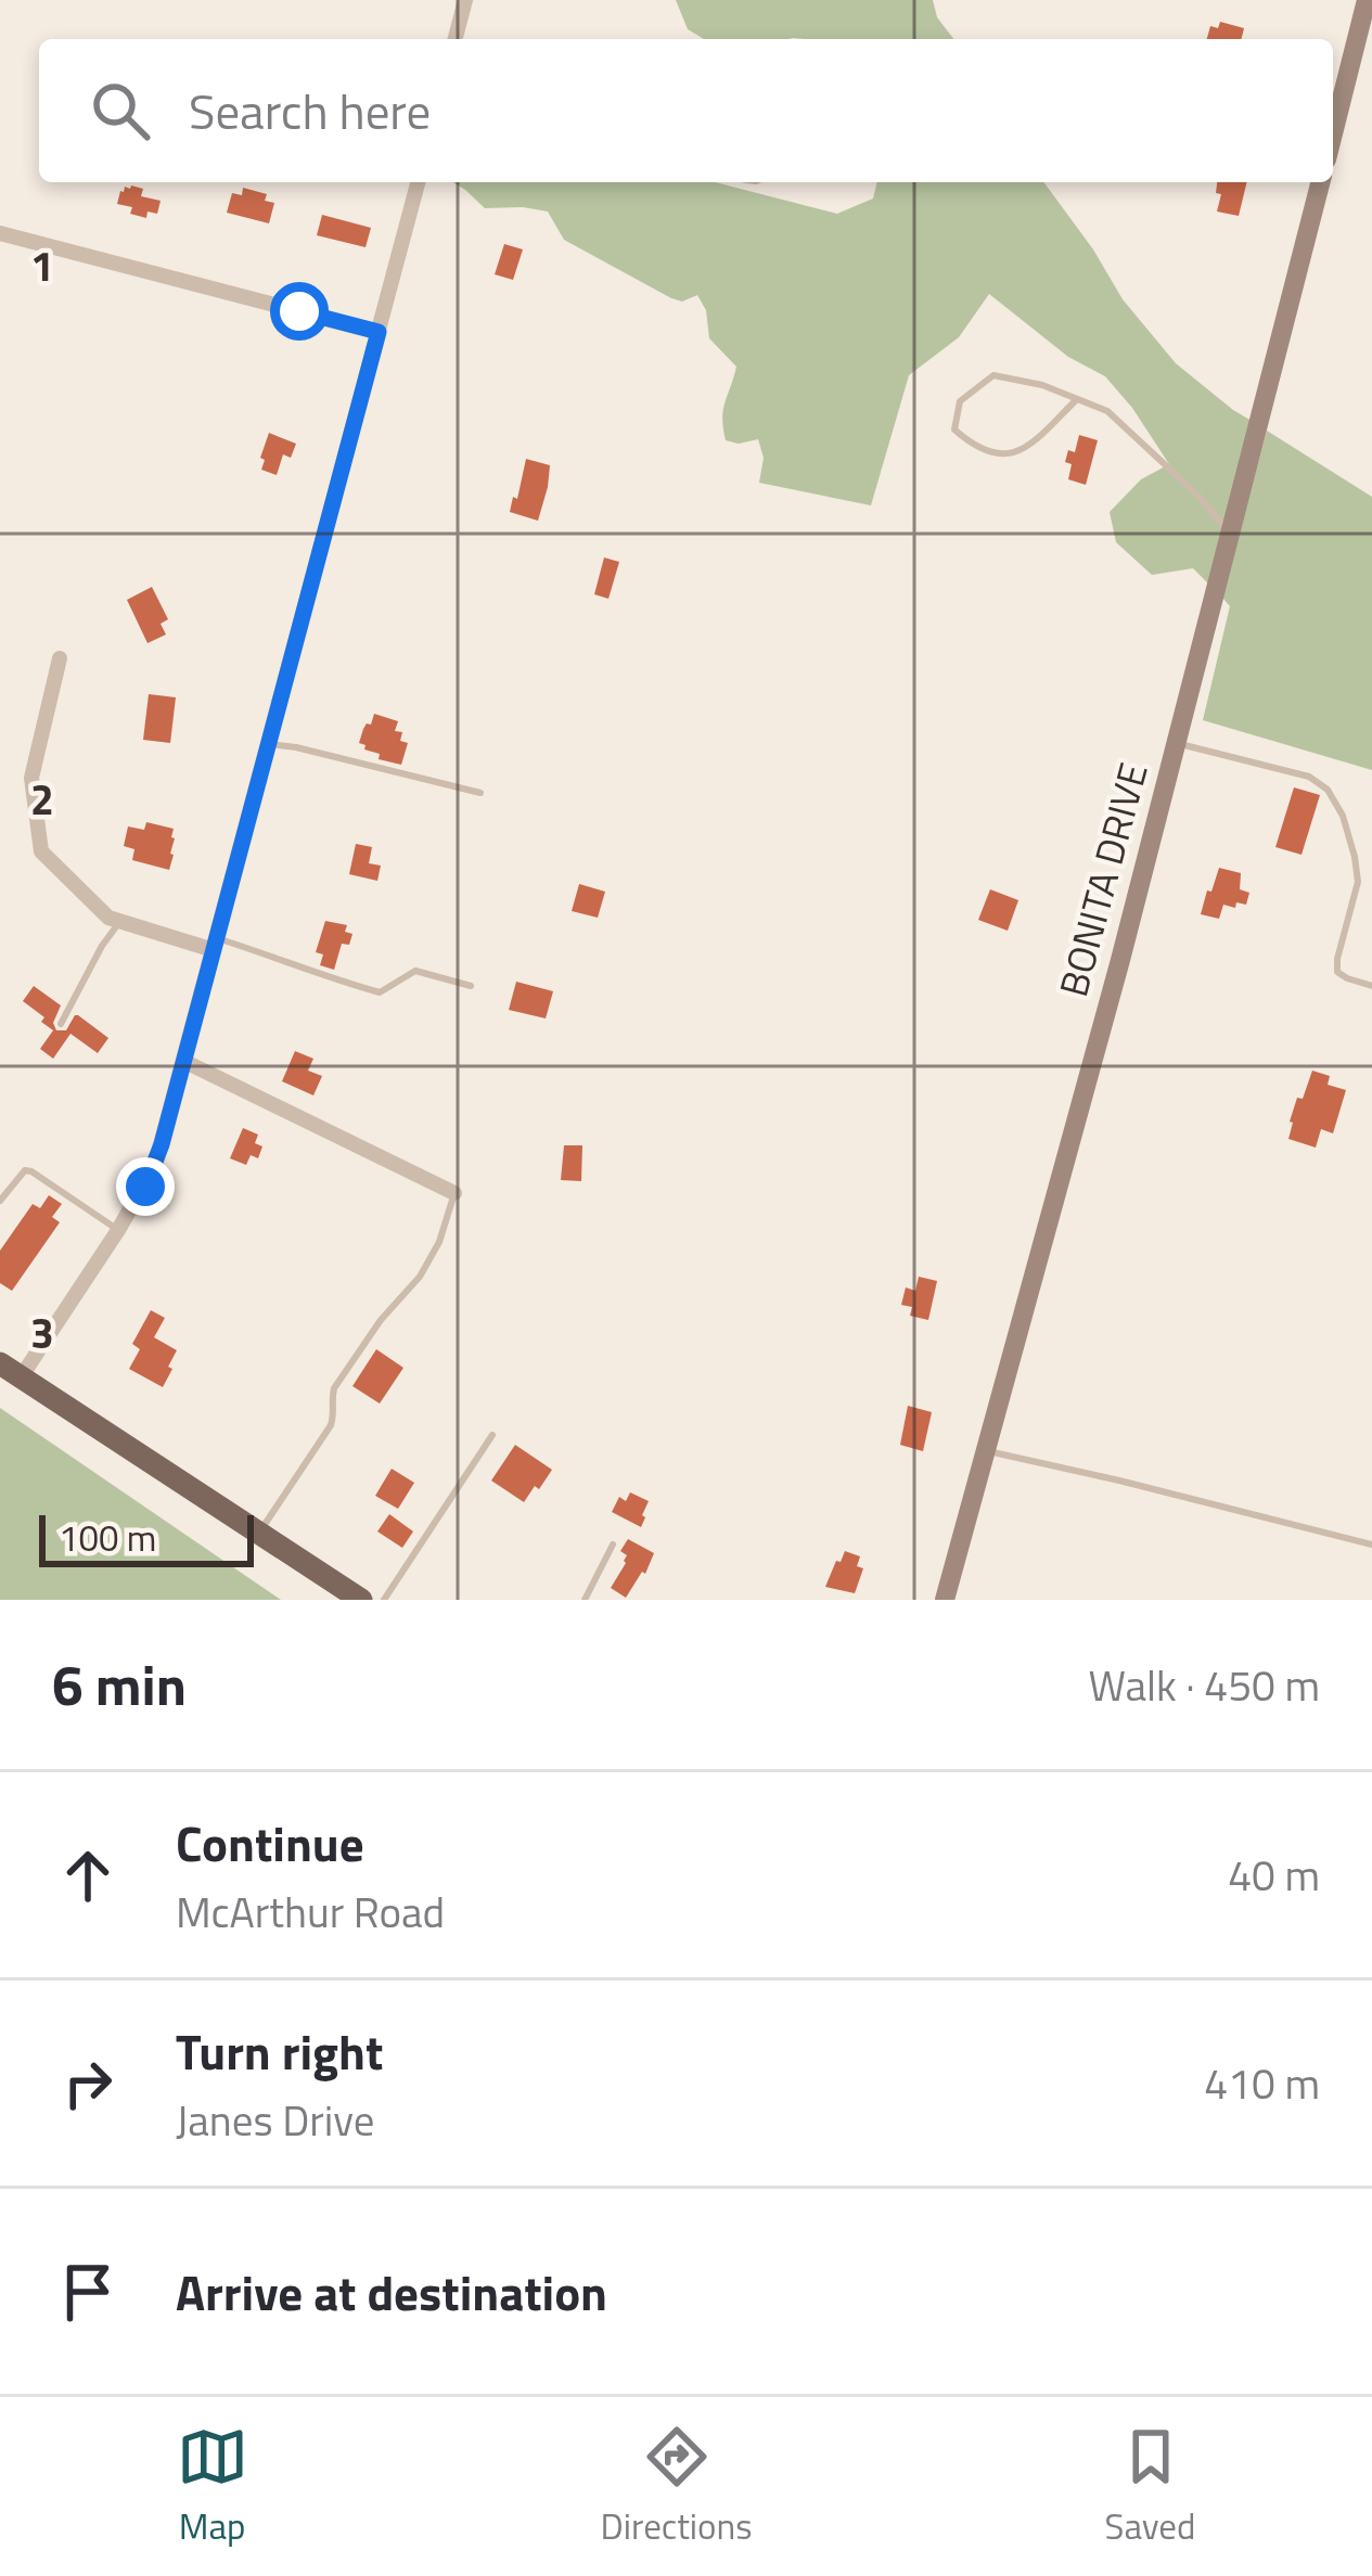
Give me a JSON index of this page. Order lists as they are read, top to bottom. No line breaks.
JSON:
{"streets":{"street":["BONITA DRIVE"]},"scale_bar":"100 m","page":{"search":"Search here","scale":"100 m","heading":["6 min","Walk · 450 m"],"list":[["Continue","McArthur Road","40 m"],["Turn right","Janes Drive","410 m"],"Arrive at destination"],"nav":["Map","Directions","Saved"]},"grid":{"rows":["1","2","3"]}}
